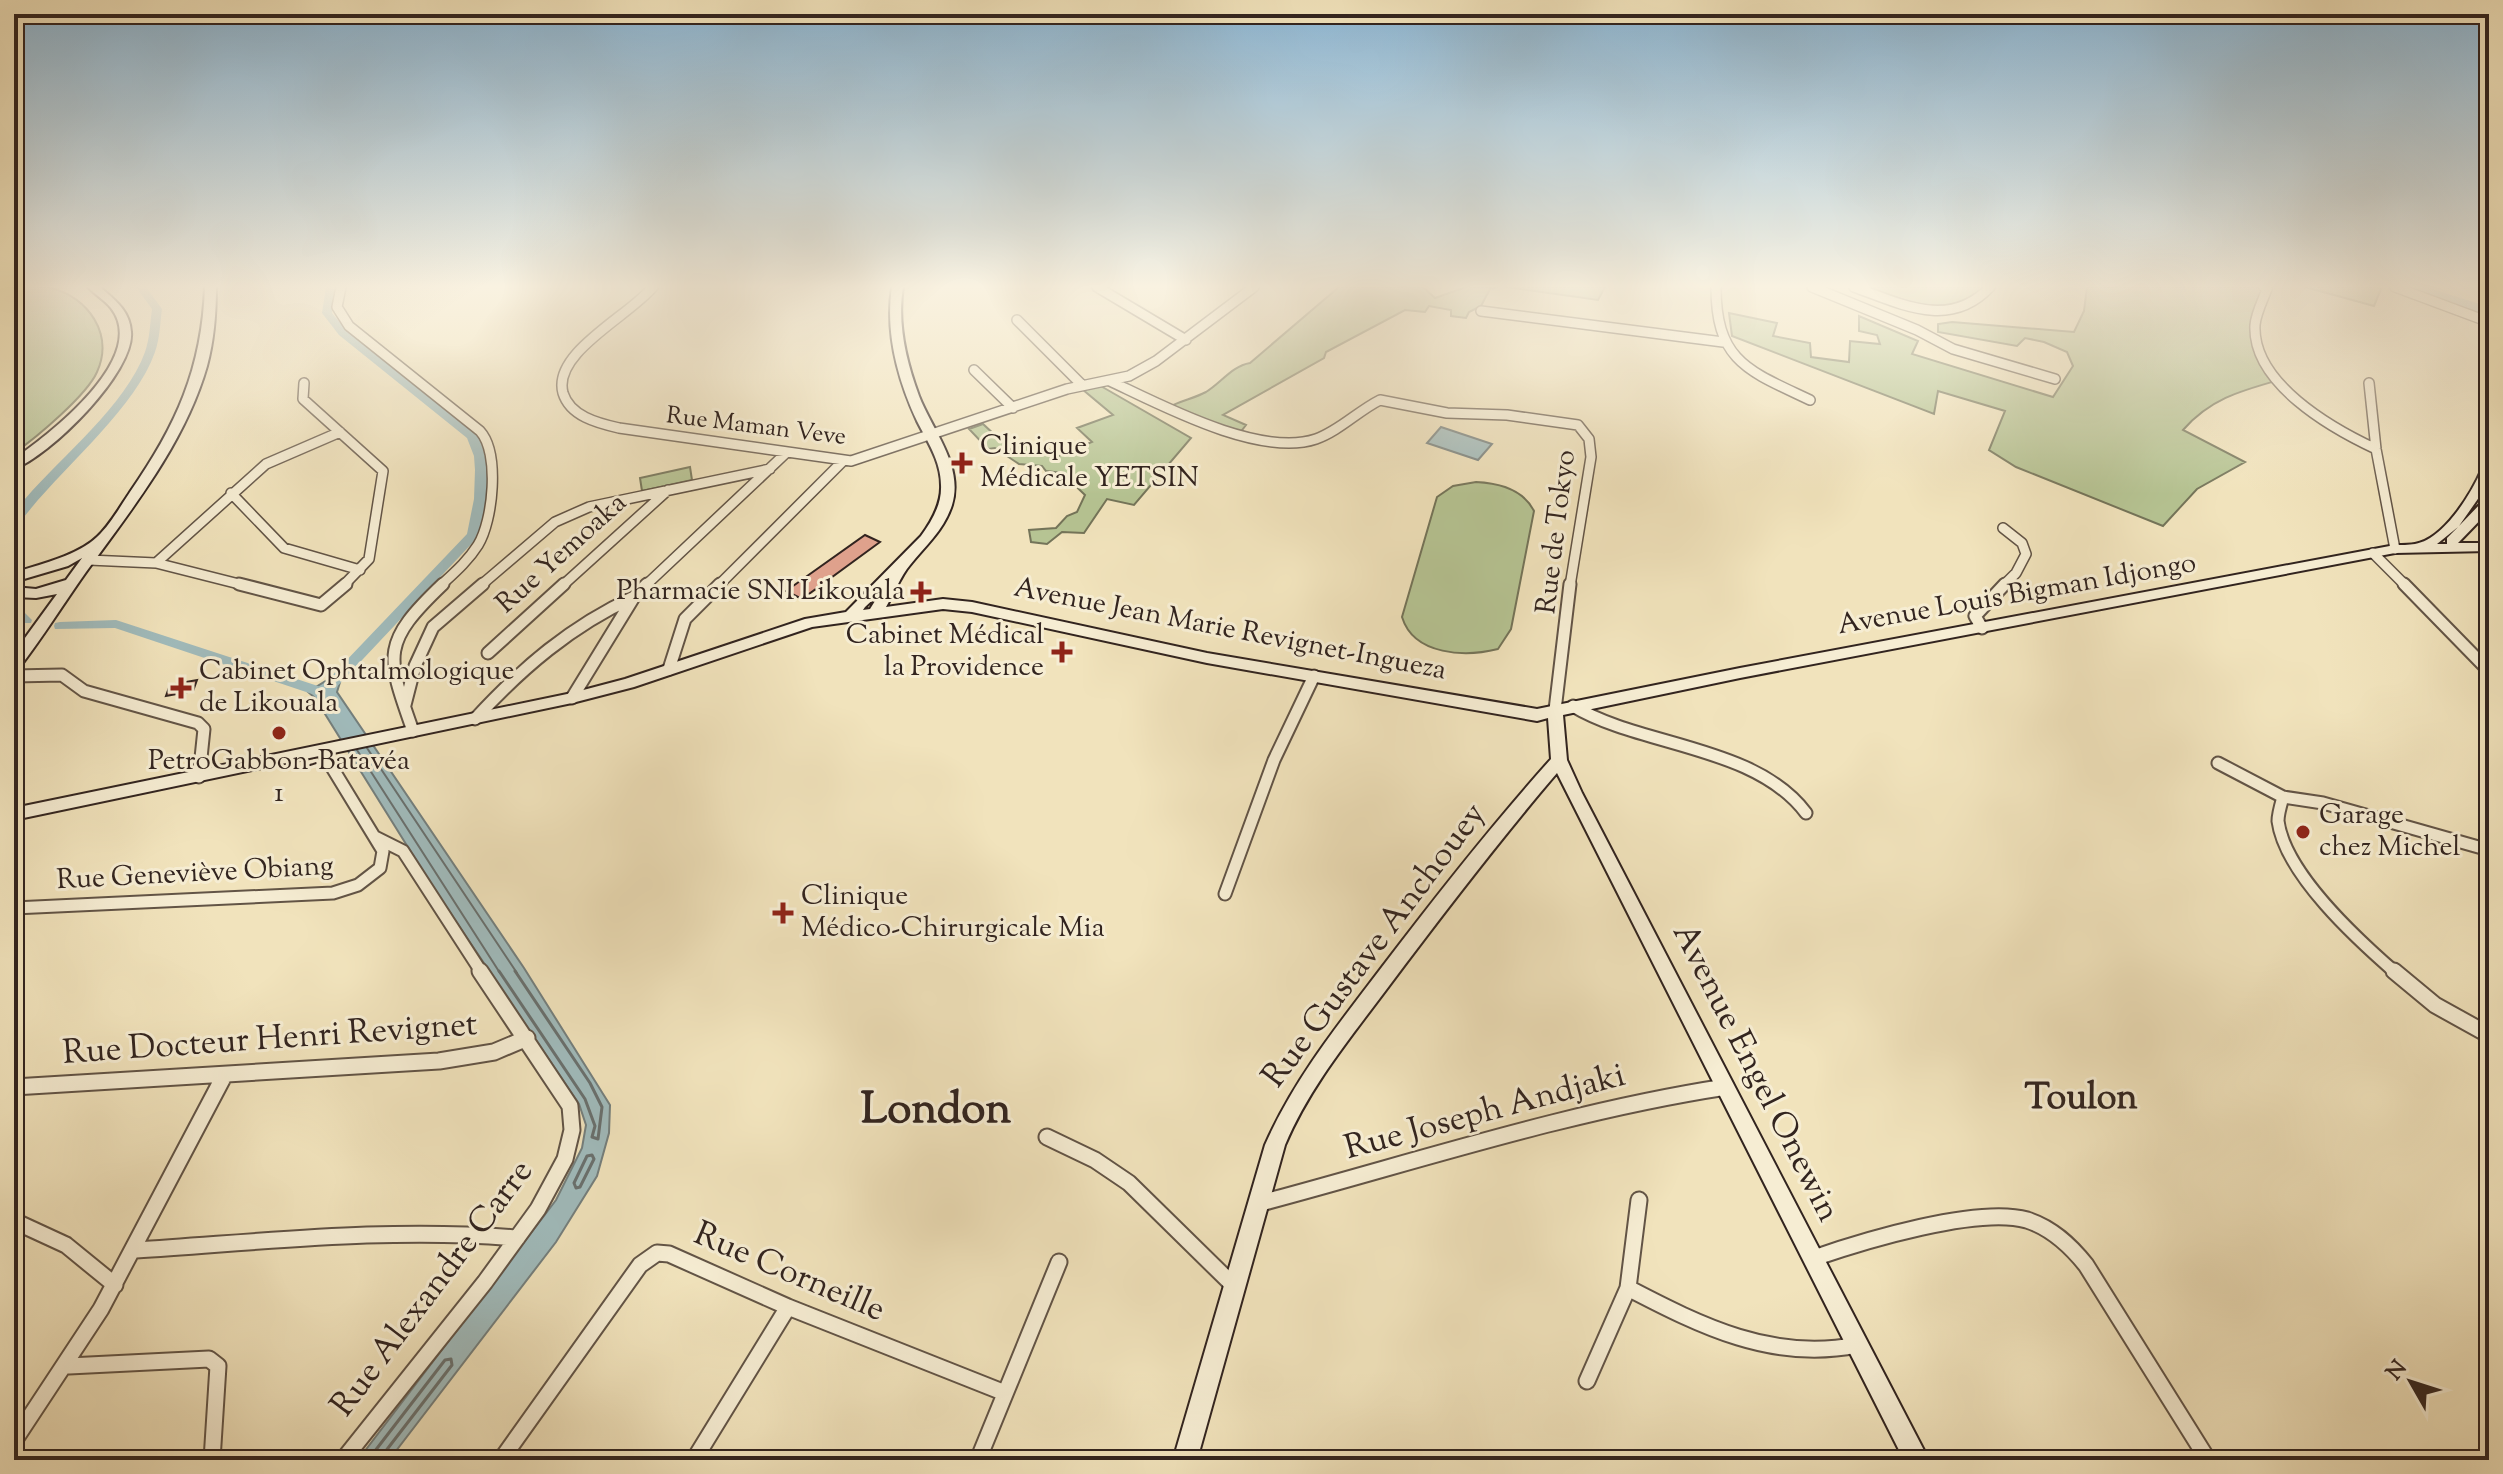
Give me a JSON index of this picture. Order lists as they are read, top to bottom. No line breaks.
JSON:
{"streets":{"main road":["Avenue Louis Bigman Idjongo","Avenue Jean Marie Revignet-Ingueza","Rue Gustave Anchouey","Avenue Engel Onewin"],"street":["Rue Maman Veve","Rue de Tokyo","Rue Yemoaka","Rue Geneviève Obiang","Rue Docteur Henri Revignet","Rue Joseph Andjaki","Rue Corneille","Rue Alexandre Carre"]},"crossings":[["Rue Maman Veve","Rue de Tokyo"],["Rue de Tokyo","Avenue Louis Bigman Idjongo"],["Rue de Tokyo","Avenue Jean Marie Revignet-Ingueza"],["Rue de Tokyo","Avenue Engel Onewin"],["Avenue Louis Bigman Idjongo","Avenue Jean Marie Revignet-Ingueza"],["Avenue Louis Bigman Idjongo","Avenue Engel Onewin"],["Avenue Jean Marie Revignet-Ingueza","Avenue Engel Onewin"],["Rue Geneviève Obiang","Rue Alexandre Carre"],["Rue Gustave Anchouey","Avenue Engel Onewin"],["Rue Gustave Anchouey","Rue Joseph Andjaki"],["Rue Docteur Henri Revignet","Rue Alexandre Carre"],["Avenue Engel Onewin","Rue Joseph Andjaki"]],"districts":["Toulon","London"],"places":{"health":["Clinique Médicale YETSIN","Pharmacie SNI Likouala","Cabinet Médical la Providence","Cabinet Ophtalmologique de Likouala","Clinique Médico-Chirurgicale Mia"],"other":["PetroGabbon-Batavéa 1","Garage chez Michel"]},"north":"top left"}
